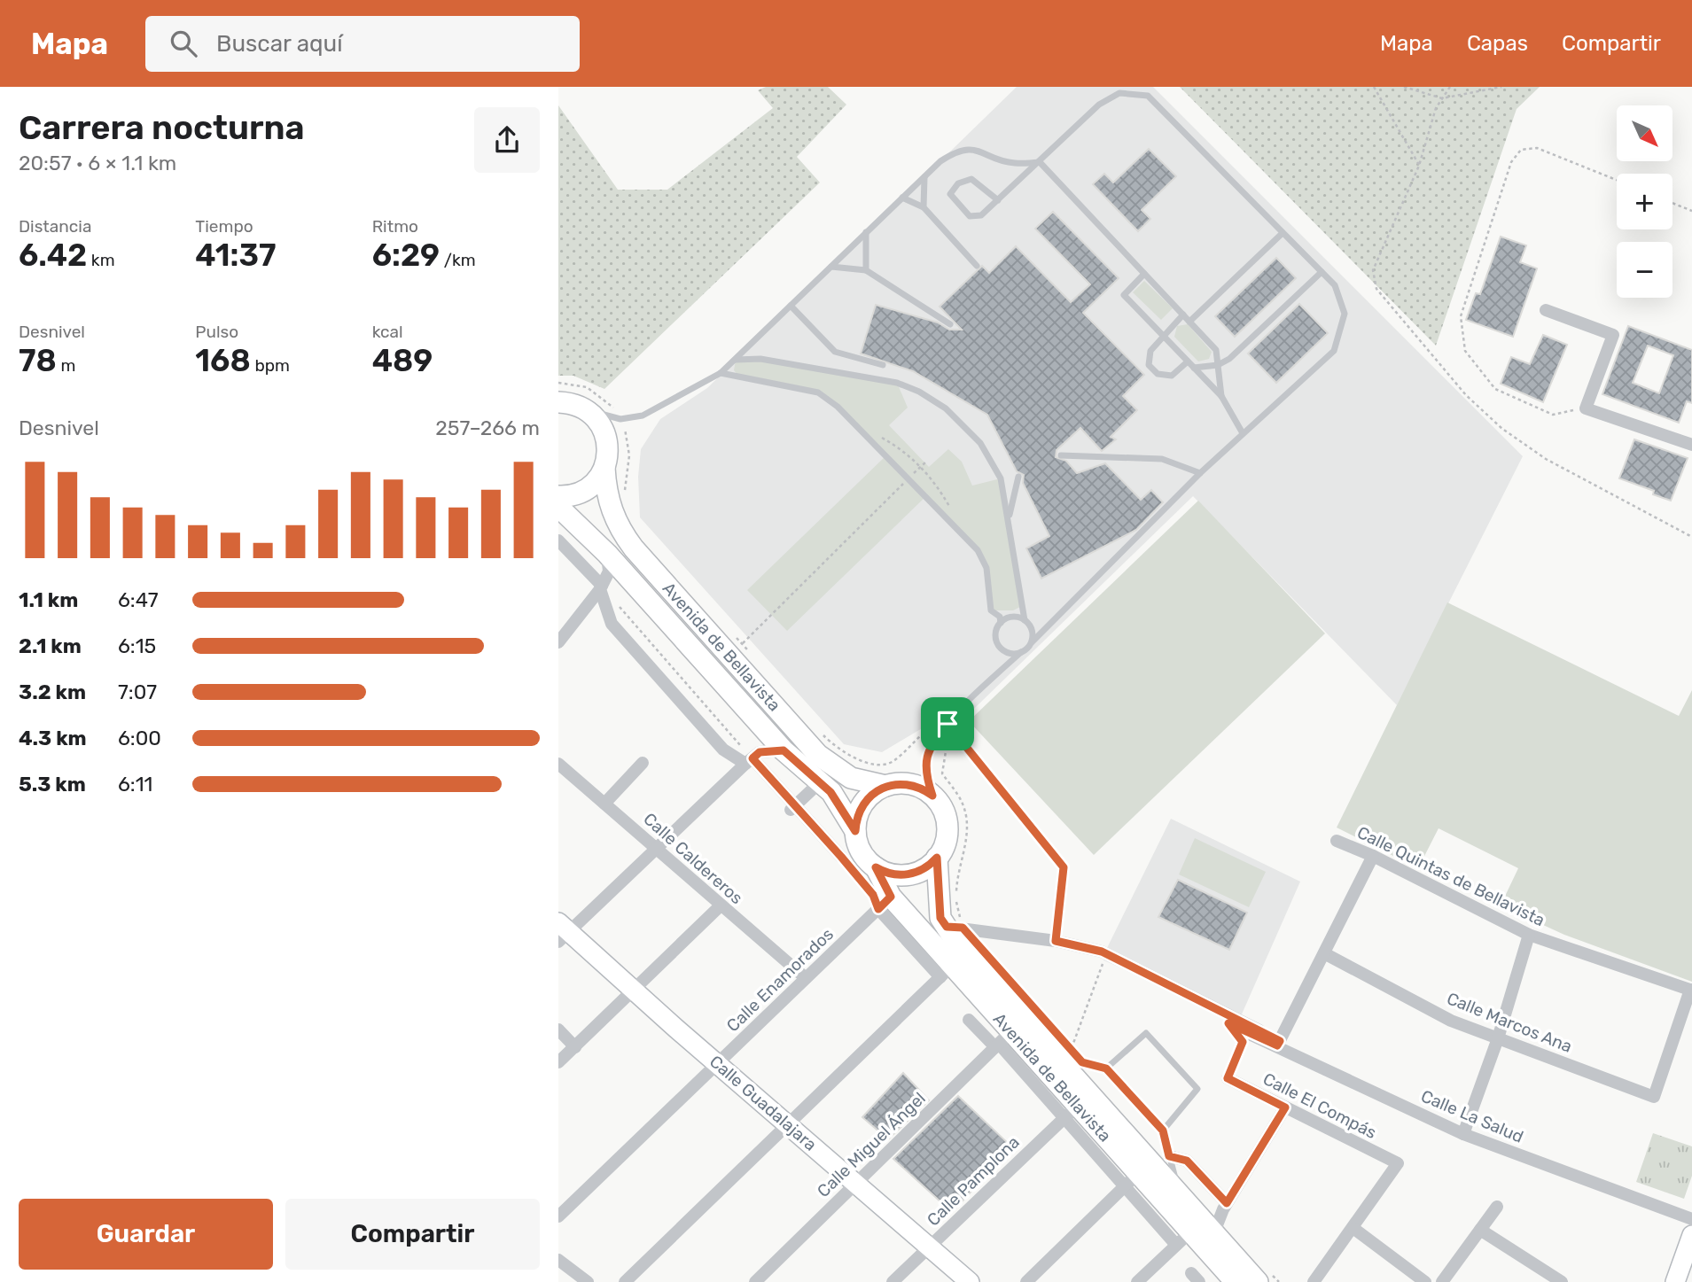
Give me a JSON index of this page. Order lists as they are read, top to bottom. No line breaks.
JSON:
{"streets":{"main road":["Avenida de Bellavista"],"street":["Calle Caldereros","Calle Quintas de Bellavista","Calle Enamorados","Calle Marcos Ana","Calle Guadalajara","Calle El Compás","Calle La Salud","Calle Miguel Ángel","Calle Pamplona"]},"crossings":[["Avenida de Bellavista","Calle Enamorados"],["Avenida de Bellavista","Calle La Salud"],["Avenida de Bellavista","Calle Miguel Ángel"],["Avenida de Bellavista","Calle Pamplona"],["Calle Caldereros","Calle Enamorados"],["Calle Quintas de Bellavista","Calle Marcos Ana"],["Calle Enamorados","Calle Guadalajara"],["Calle Guadalajara","Calle Miguel Ángel"],["Calle Guadalajara","Calle Pamplona"]],"north":"bottom right","page":{"header":"Mapa","search":"Buscar aquí","nav":["Mapa","Capas","Compartir"],"heading":["Carrera nocturna","20:57 · 6 × 1.1 km"],"map_buttons":["+","−"],"stats":[["Distancia","6.42 km"],["Tiempo","41:37"],["Ritmo","6:29 /km"],["Desnivel","78 m"],["Pulso","168 bpm"],["kcal","489"]],"chart":["Desnivel","257–266 m"],"list":[{"name":"1.1 km","note":"6:47"},{"name":"2.1 km","note":"6:15"},{"name":"3.2 km","note":"7:07"},{"name":"4.3 km","note":"6:00"},{"name":"5.3 km","note":"6:11"}],"buttons":["Guardar","Compartir"]}}
